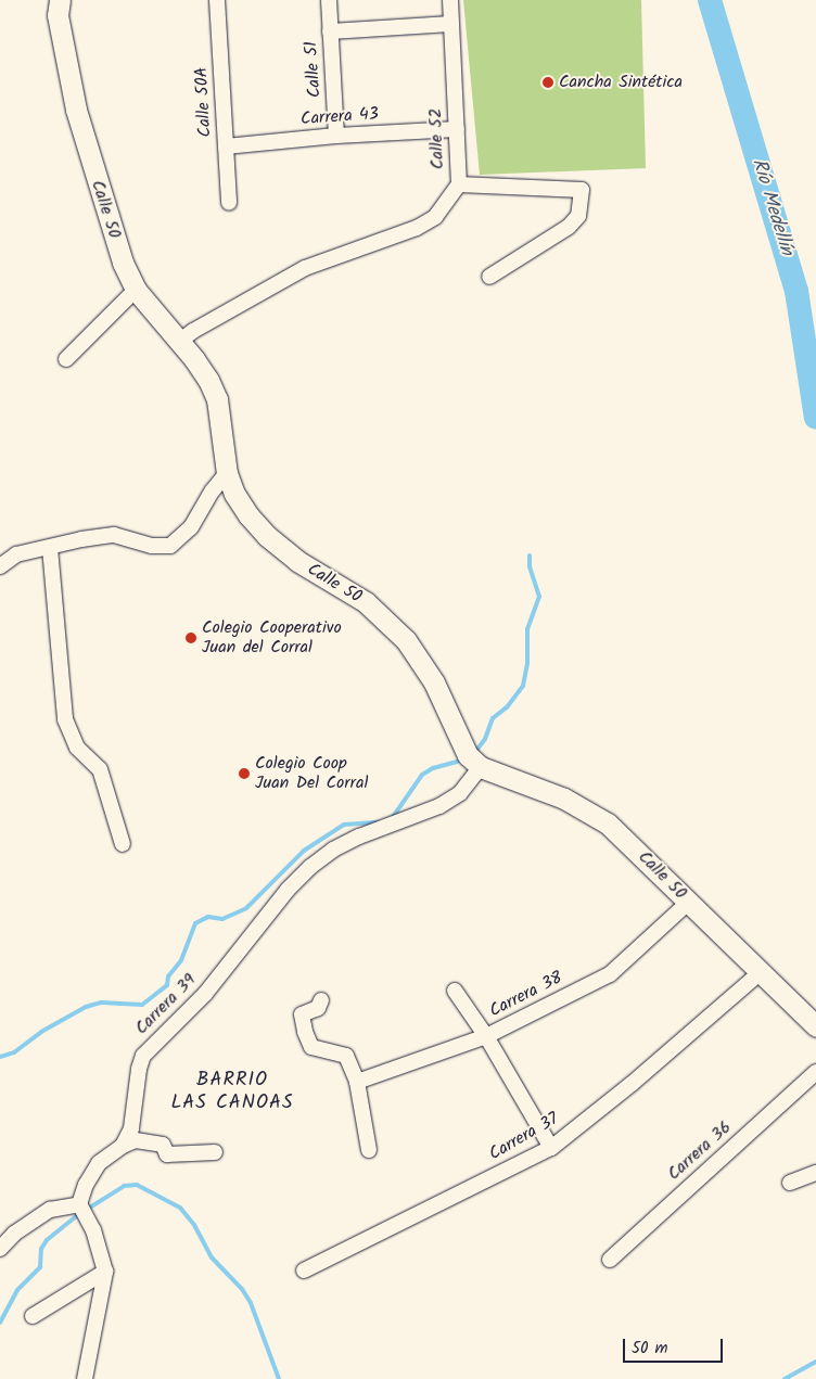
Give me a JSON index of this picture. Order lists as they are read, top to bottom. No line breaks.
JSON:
{"streets":{"street":["Calle 51","Calle 50A","Carrera 43","Calle 52","Calle 50","Carrera 38","Carrera 39","Carrera 37","Carrera 36"]},"crossings":[["Calle 51","Carrera 43"],["Calle 50A","Carrera 43"],["Carrera 43","Calle 52"],["Calle 50","Carrera 38"],["Calle 50","Carrera 39"],["Calle 50","Carrera 37"]],"districts":["BARRIO LAS CANOAS"],"water":["Río Medellín"],"places":["Cancha Sintética","Colegio Cooperativo Juan del Corral","Colegio Coop Juan Del Corral"],"scale_bar":"50 m"}
